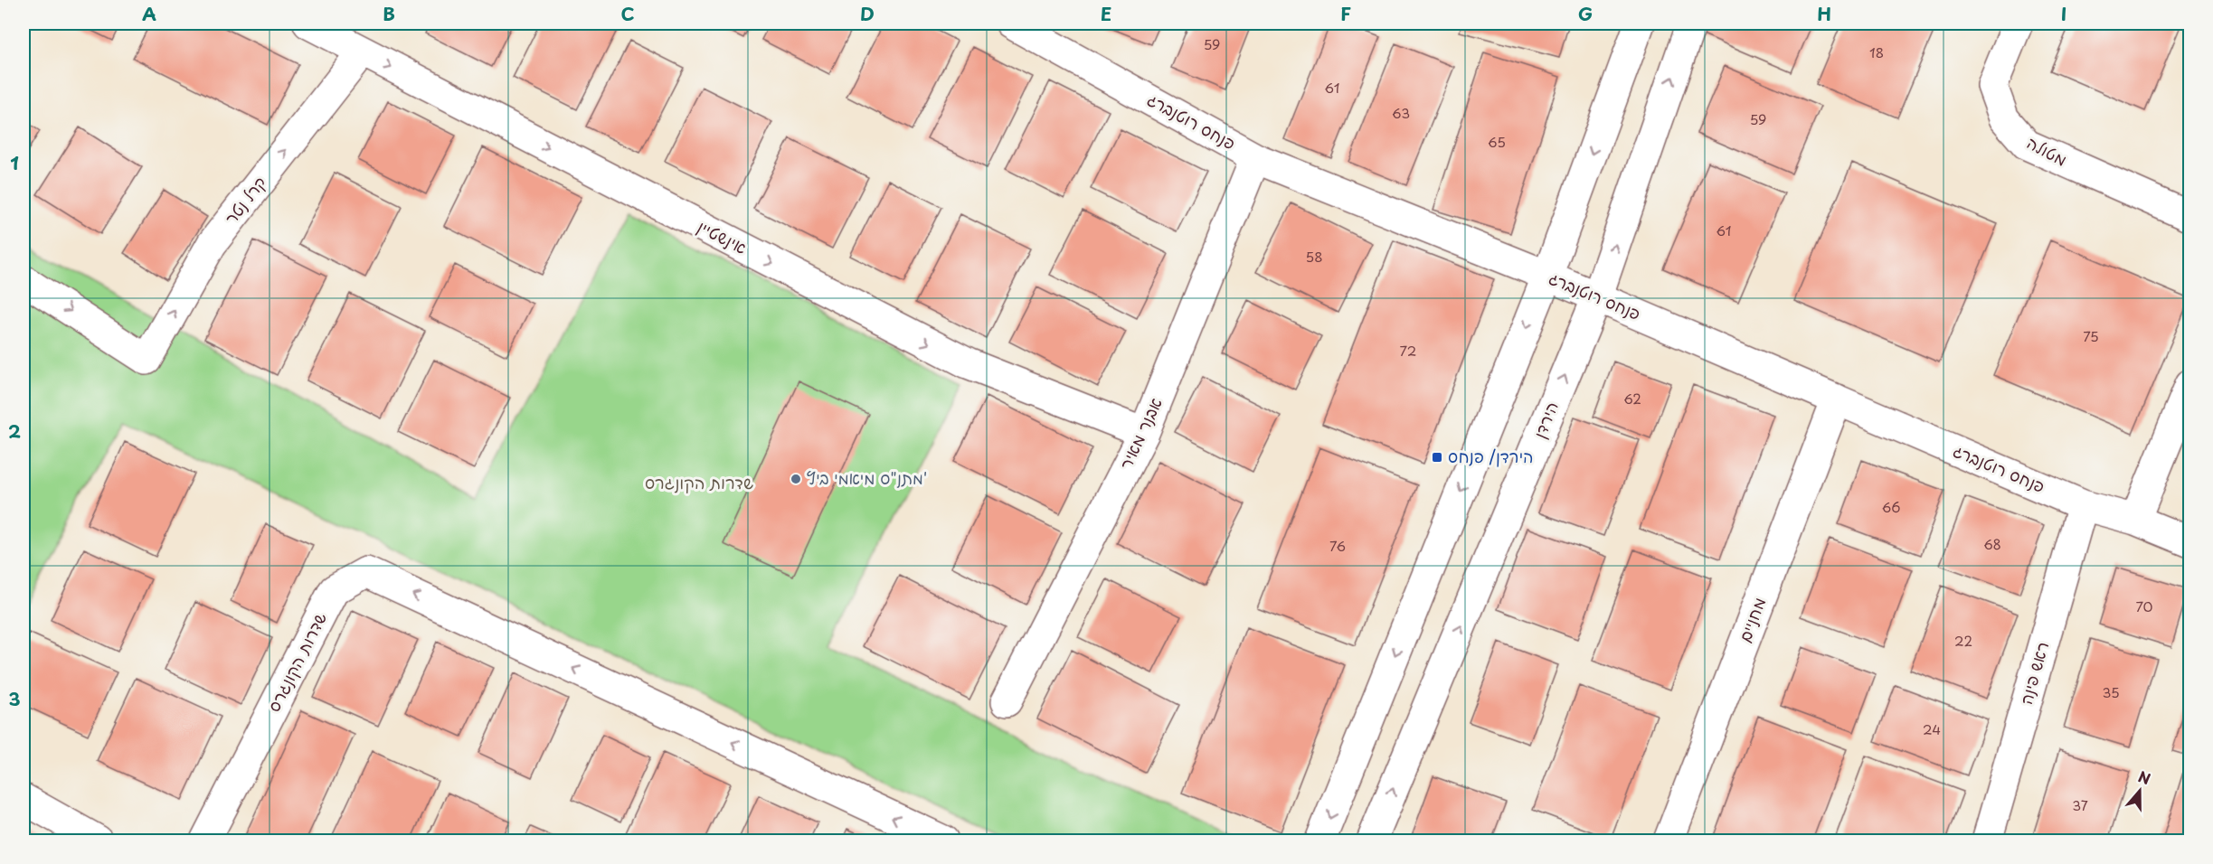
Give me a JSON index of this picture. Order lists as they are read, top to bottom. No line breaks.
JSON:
{"streets":{"street":["פנחס רוטנברג","מטולה","קרל נטר","אינשטיין","הירדן","אבנר מאיר","מחניים","שדרות הקונגרס","ראש פינה"]},"crossings":[["פנחס רוטנברג","הירדן"],["פנחס רוטנברג","אבנר מאיר"],["פנחס רוטנברג","מחניים"],["פנחס רוטנברג","ראש פינה"],["קרל נטר","אינשטיין"],["אינשטיין","אבנר מאיר"]],"one_way":["אינשטיין"],"parks":["שדרות הקונגרס"],"places":{"transit":["הירדן/ פנחס"],"other":["מתנ\"ס מיאמי ביץ'"]},"house_numbers":["59","18","61","63","59","65","61","58","75","72","62","66","68","76","70","22","35","24","37"],"north":"top","grid":{"columns":["A","B","C","D","E","F","G","H","I"],"rows":["1","2","3"]}}
